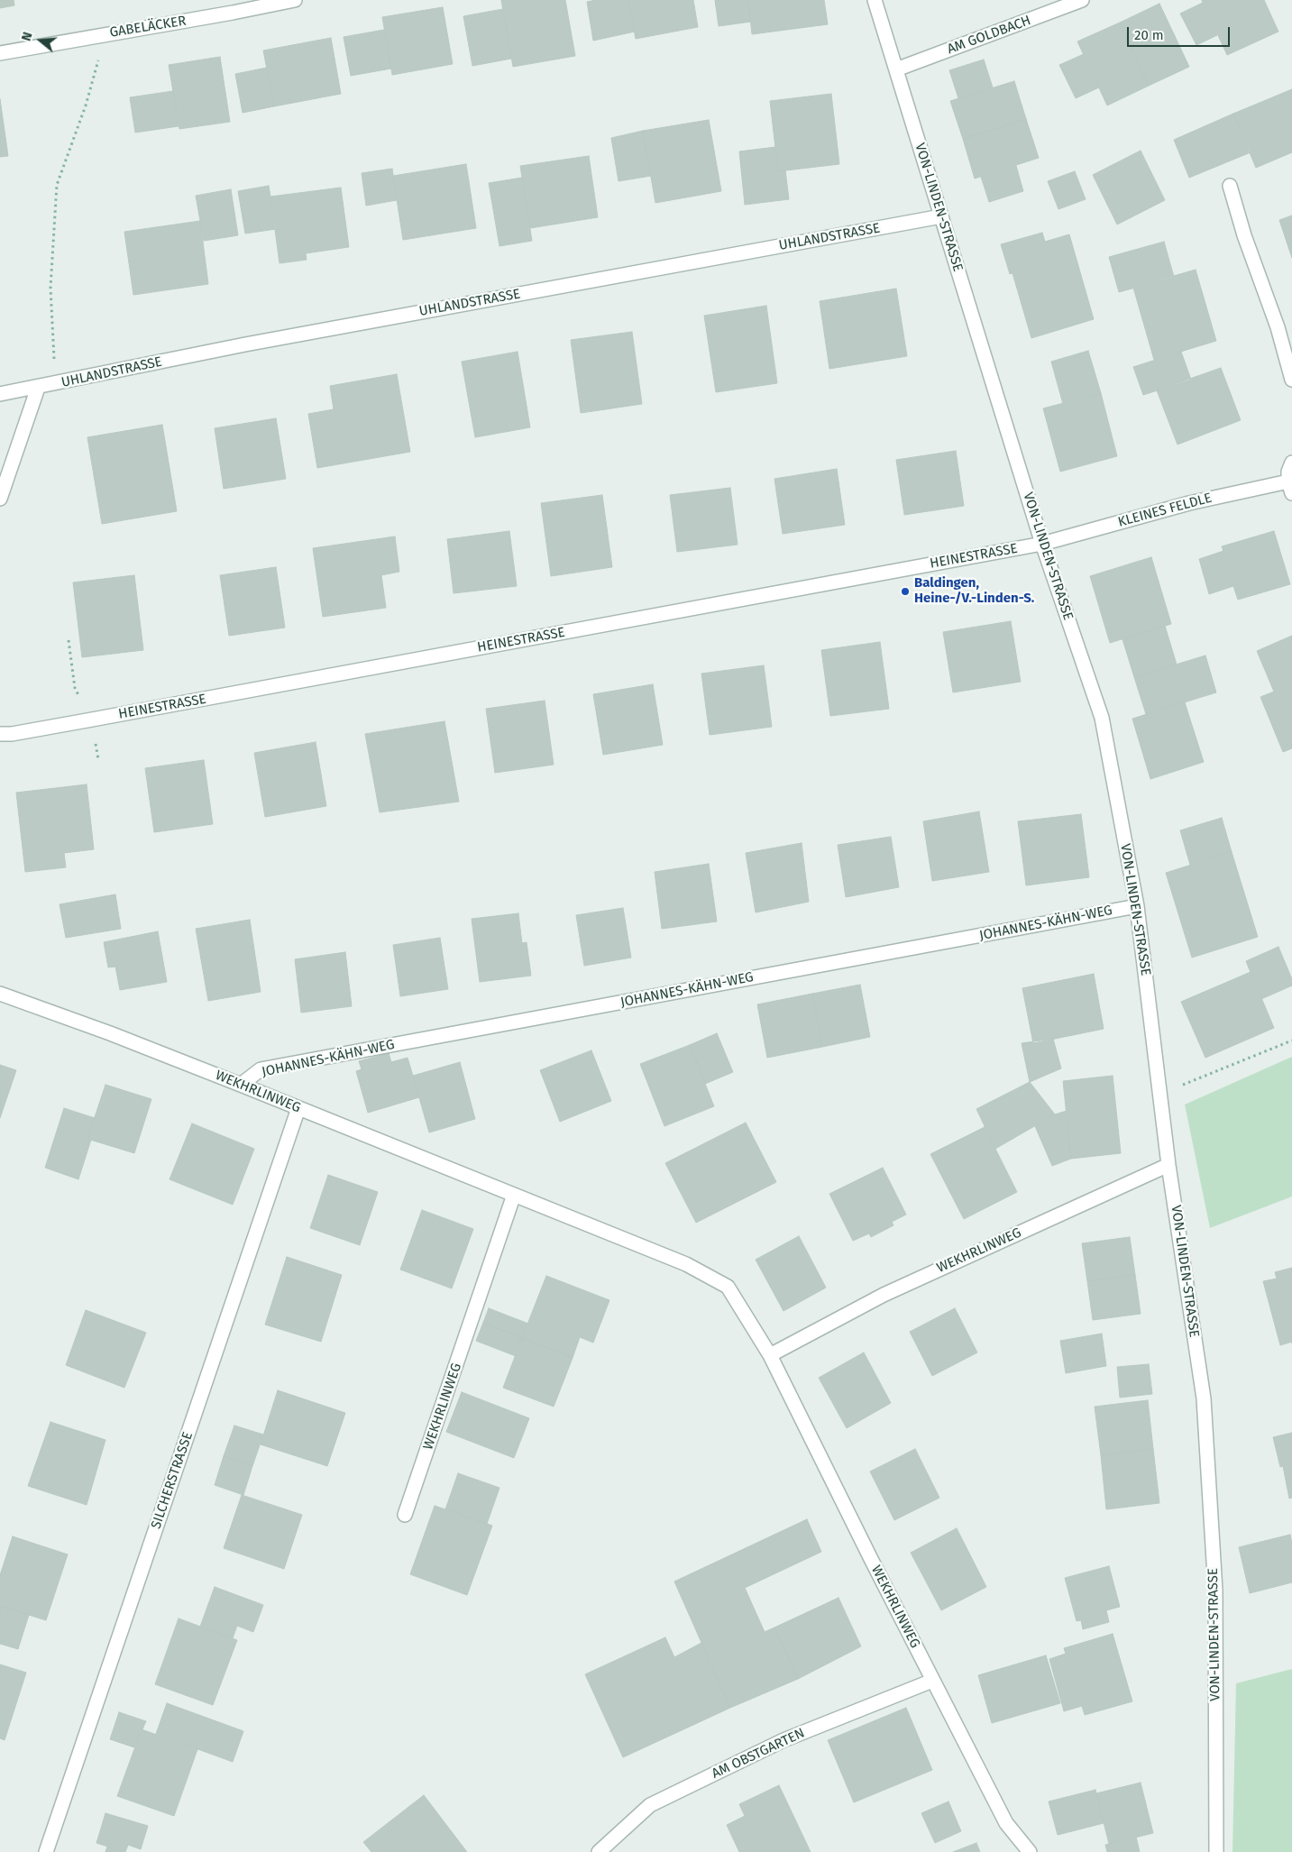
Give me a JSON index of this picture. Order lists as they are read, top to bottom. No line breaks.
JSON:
{"streets":{"street":["GABELÄCKER","AM GOLDBACH","VON-LINDEN-STRASSE","UHLANDSTRASSE","KLEINES FELDLE","HEINESTRASSE","JOHANNES-KÄHN-WEG","WEKHRLINWEG","SILCHERSTRASSE","AM OBSTGARTEN"]},"crossings":[["AM GOLDBACH","VON-LINDEN-STRASSE"],["VON-LINDEN-STRASSE","UHLANDSTRASSE"],["VON-LINDEN-STRASSE","KLEINES FELDLE"],["VON-LINDEN-STRASSE","HEINESTRASSE"],["VON-LINDEN-STRASSE","JOHANNES-KÄHN-WEG"],["VON-LINDEN-STRASSE","WEKHRLINWEG"],["KLEINES FELDLE","HEINESTRASSE"],["JOHANNES-KÄHN-WEG","WEKHRLINWEG"],["WEKHRLINWEG","SILCHERSTRASSE"],["WEKHRLINWEG","AM OBSTGARTEN"]],"places":["Baldingen, Heine-/V.-Linden-S."],"scale_bar":"20 m","north":"left"}
